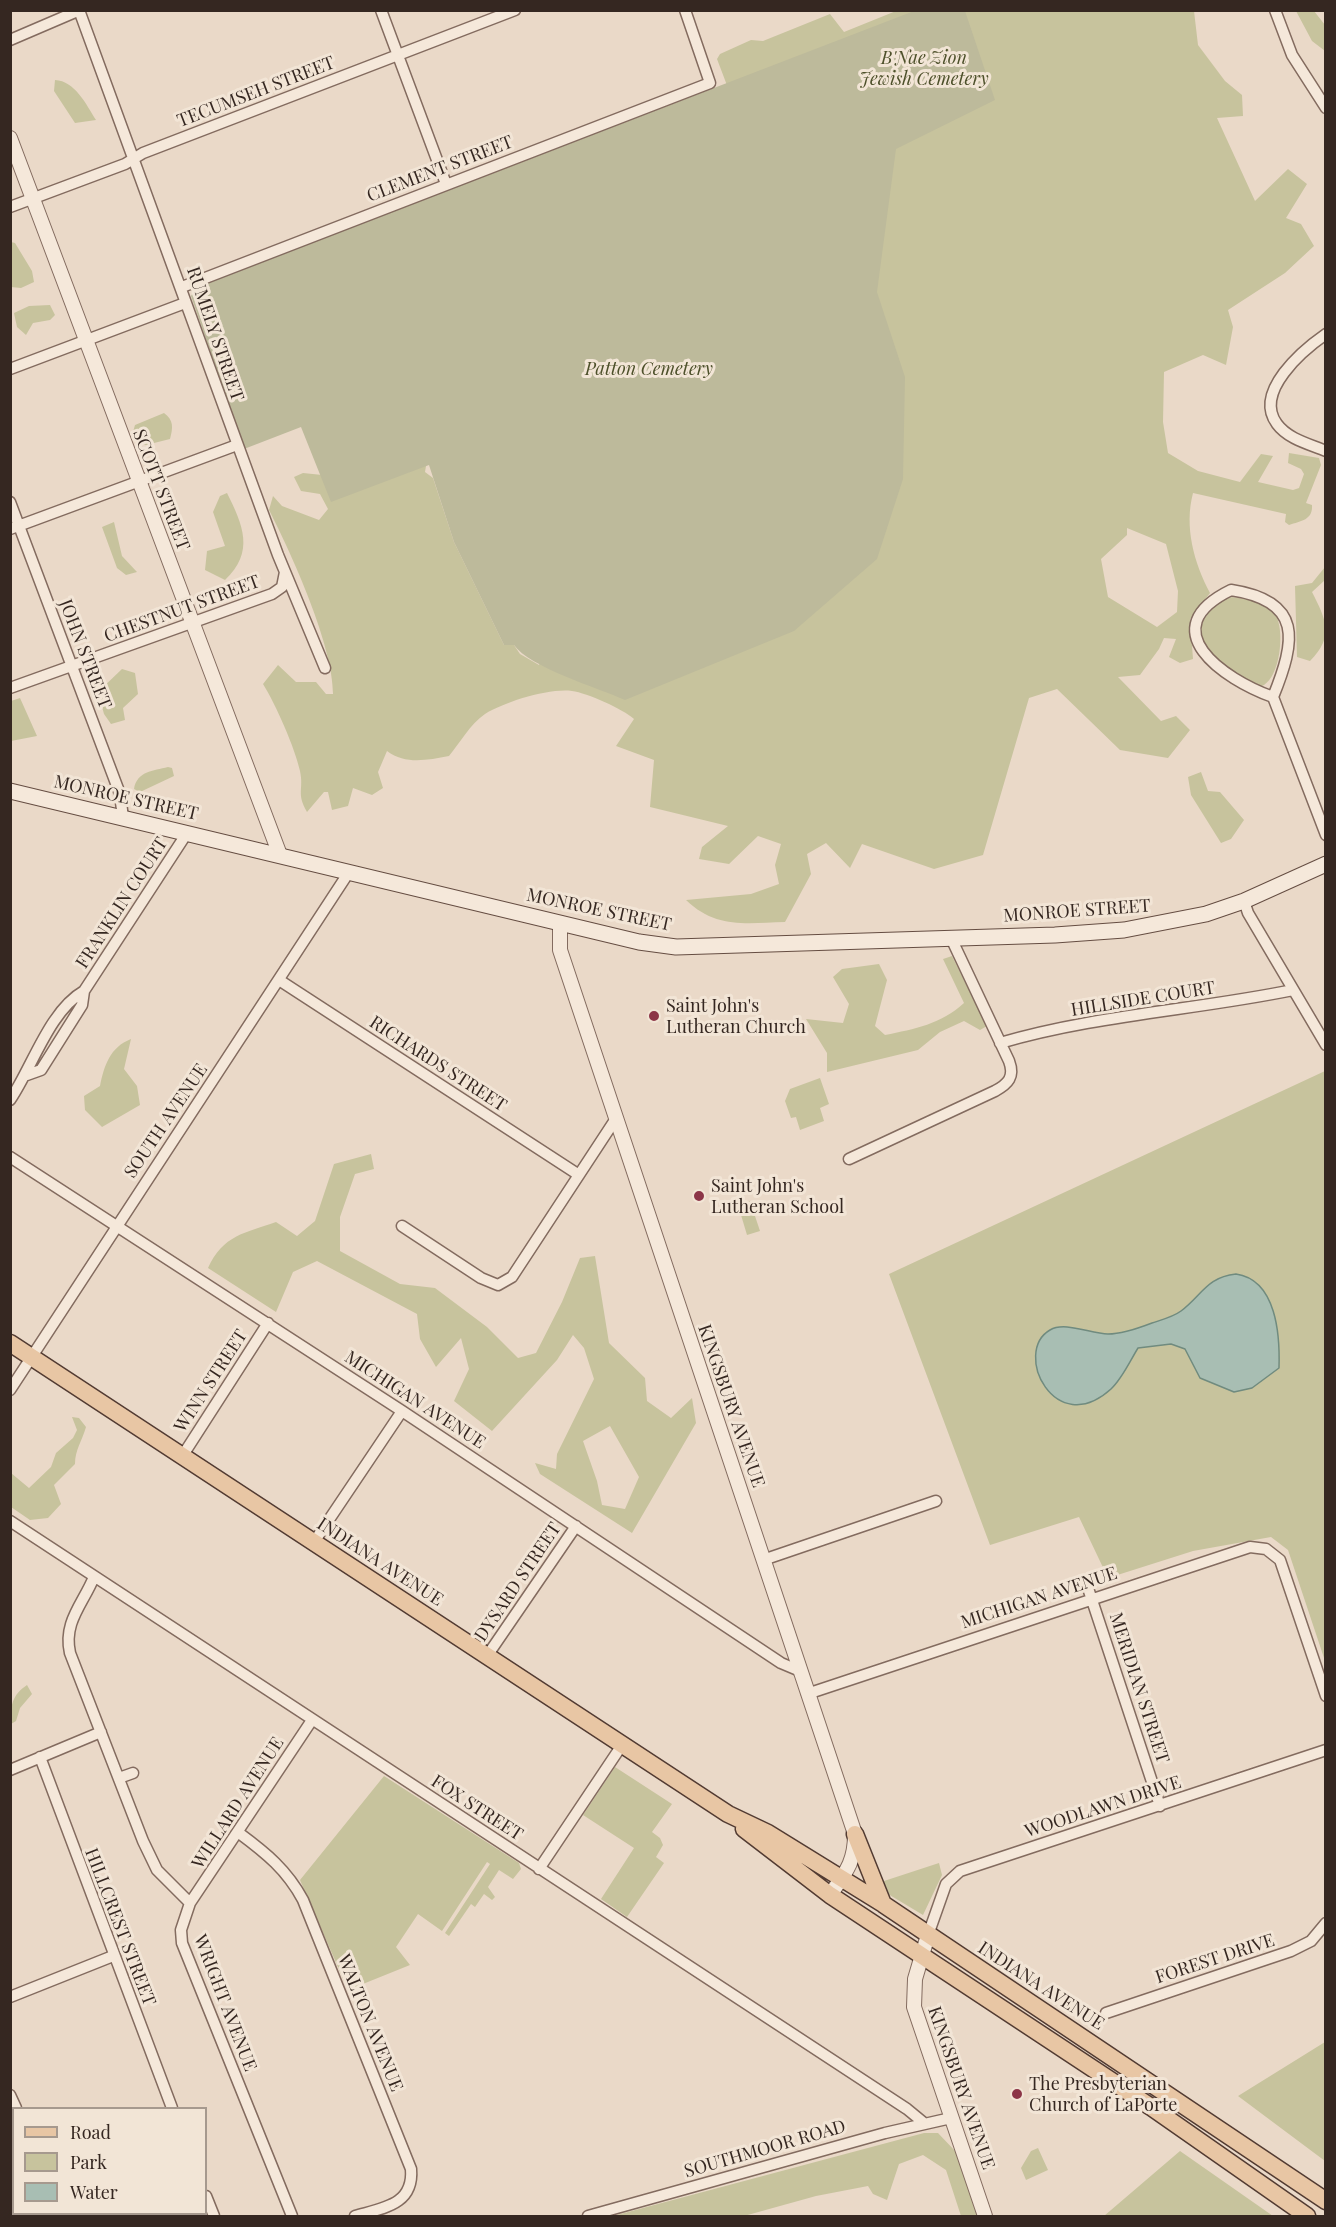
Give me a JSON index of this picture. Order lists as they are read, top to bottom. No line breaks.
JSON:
{"streets":{"main road":["MONROE STREET","INDIANA AVENUE"],"street":["TECUMSEH STREET","CLEMENT STREET","RUMELY STREET","SCOTT STREET","CHESTNUT STREET","JOHN STREET","FRANKLIN COURT","HILLSIDE COURT","RICHARDS STREET","SOUTH AVENUE","WINN STREET","MICHIGAN AVENUE","KINGSBURY AVENUE","DYSARD STREET","MERIDIAN STREET","WILLARD AVENUE","WOODLAWN DRIVE","FOX STREET","HILLCREST STREET","FOREST DRIVE","WRIGHT AVENUE","WALTON AVENUE","SOUTHMOOR ROAD"]},"crossings":[["TECUMSEH STREET","RUMELY STREET"],["TECUMSEH STREET","SCOTT STREET"],["CLEMENT STREET","RUMELY STREET"],["RUMELY STREET","CHESTNUT STREET"],["SCOTT STREET","CHESTNUT STREET"],["SCOTT STREET","MONROE STREET"],["CHESTNUT STREET","JOHN STREET"],["JOHN STREET","MONROE STREET"],["MONROE STREET","FRANKLIN COURT"],["MONROE STREET","SOUTH AVENUE"],["MONROE STREET","KINGSBURY AVENUE"],["RICHARDS STREET","SOUTH AVENUE"],["SOUTH AVENUE","MICHIGAN AVENUE"],["SOUTH AVENUE","INDIANA AVENUE"],["WINN STREET","MICHIGAN AVENUE"],["WINN STREET","INDIANA AVENUE"],["MICHIGAN AVENUE","KINGSBURY AVENUE"],["MICHIGAN AVENUE","DYSARD STREET"],["MICHIGAN AVENUE","MERIDIAN STREET"],["KINGSBURY AVENUE","INDIANA AVENUE"],["KINGSBURY AVENUE","WOODLAWN DRIVE"],["KINGSBURY AVENUE","SOUTHMOOR ROAD"],["INDIANA AVENUE","DYSARD STREET"],["INDIANA AVENUE","WOODLAWN DRIVE"],["MERIDIAN STREET","WOODLAWN DRIVE"],["WILLARD AVENUE","FOX STREET"],["WILLARD AVENUE","WRIGHT AVENUE"],["WILLARD AVENUE","WALTON AVENUE"],["FOX STREET","SOUTHMOOR ROAD"]],"parks":["B'Nae Zion Jewish Cemetery","Patton Cemetery"],"places":["Saint John's Lutheran Church","Saint John's Lutheran School","The Presbyterian Church of LaPorte"],"legend":["Road","Park","Water"]}
